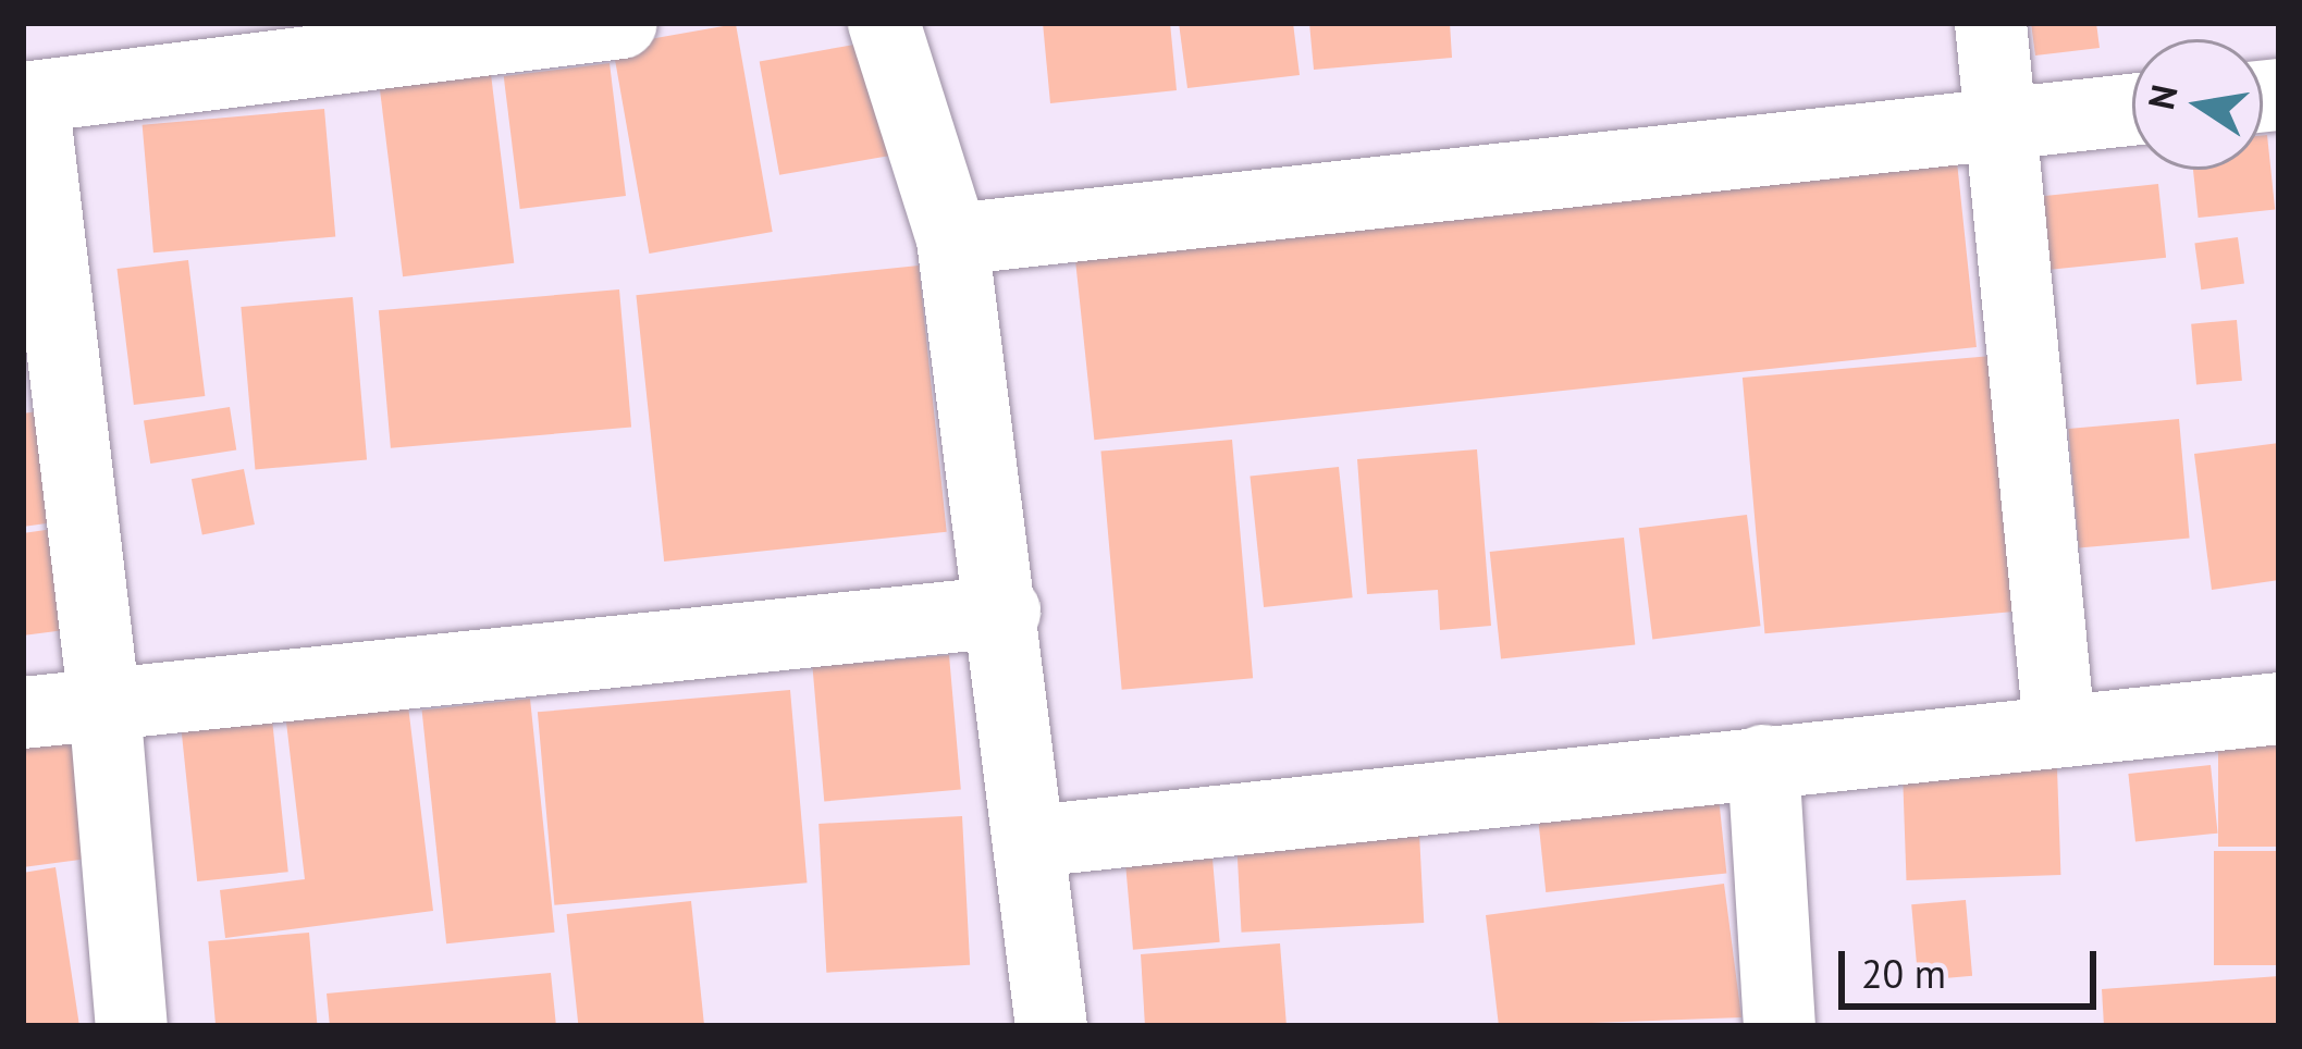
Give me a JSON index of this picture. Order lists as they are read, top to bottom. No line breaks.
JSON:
{"scale_bar":"20 m","north":"left"}
